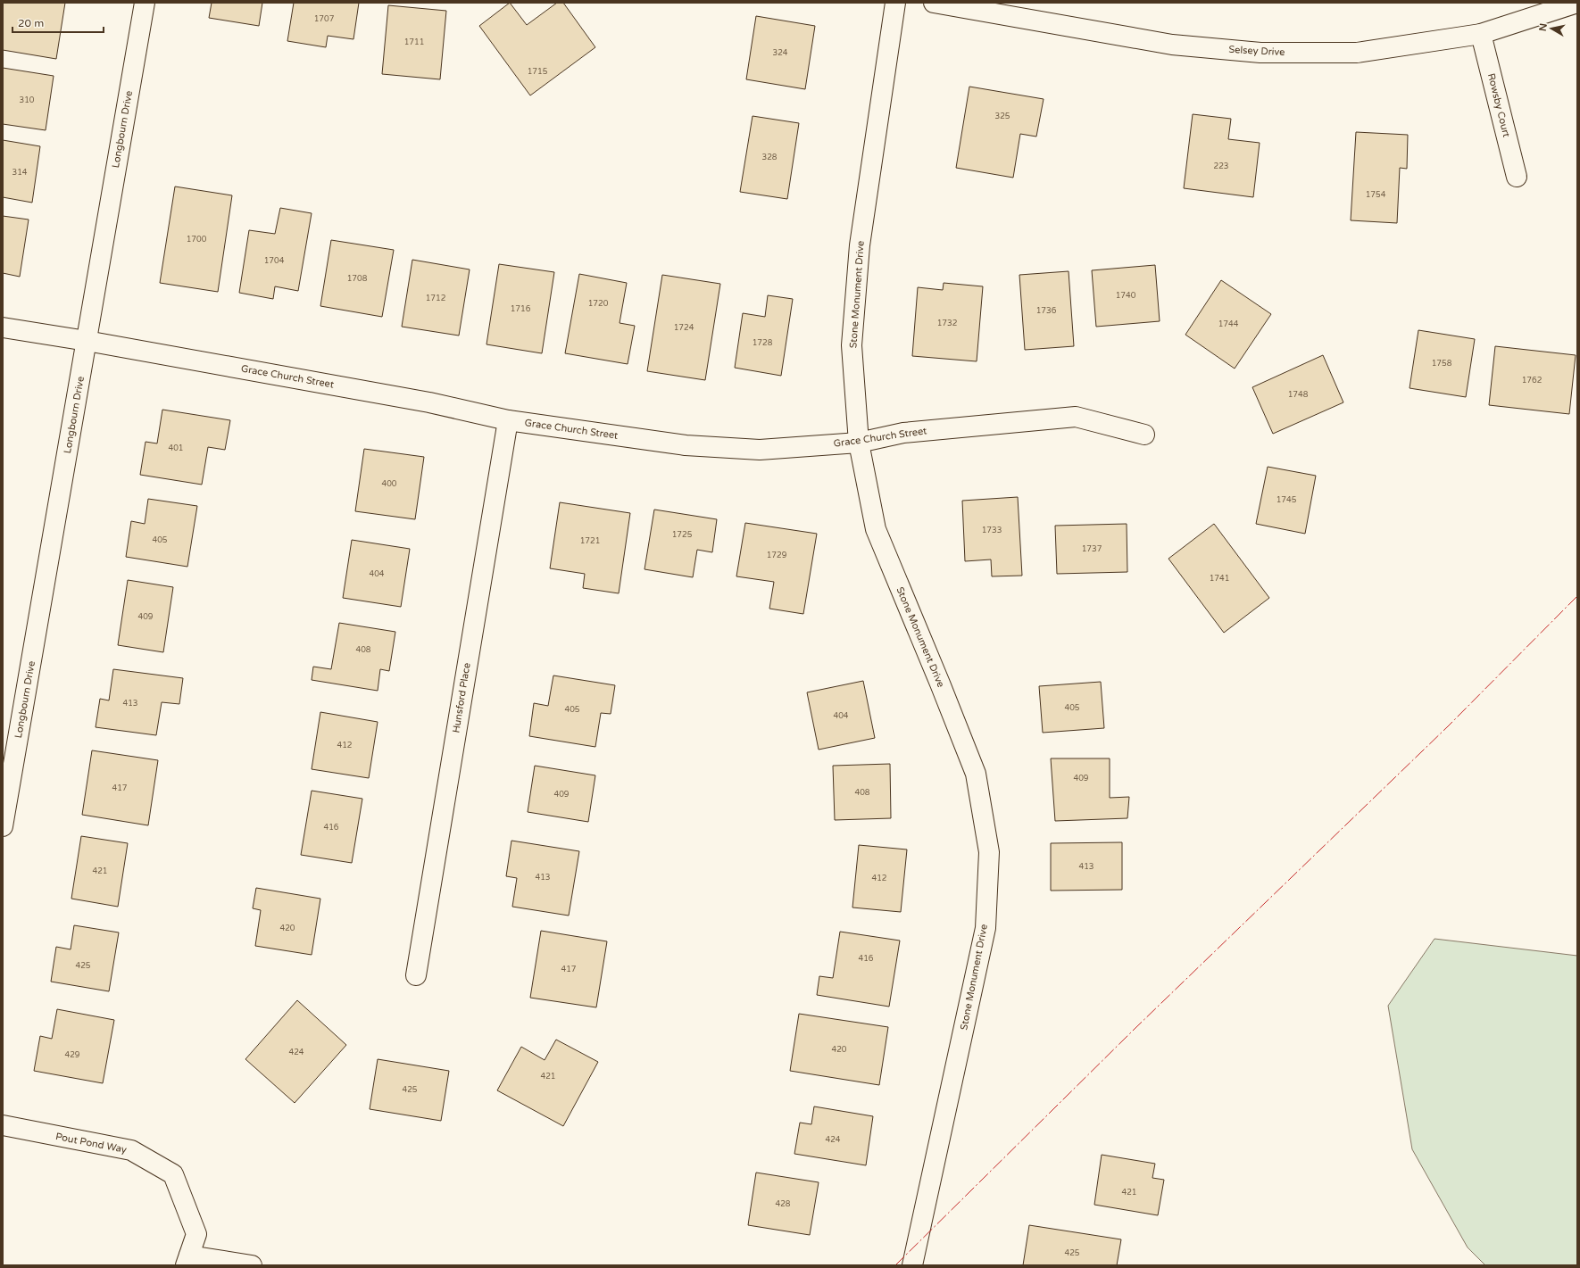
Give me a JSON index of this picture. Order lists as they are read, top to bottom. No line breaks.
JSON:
{"streets":{"street":["Selsey Drive","Rowsby Court","Longbourn Drive","Stone Monument Drive","Grace Church Street","Hunsford Place","Pout Pond Way"]},"crossings":[["Selsey Drive","Rowsby Court"],["Longbourn Drive","Grace Church Street"],["Stone Monument Drive","Grace Church Street"],["Grace Church Street","Hunsford Place"]],"house_numbers":["1707","1711","324","1715","310","325","328","223","314","1754","1700","1704","1708","1740","1712","1720","1716","1736","1732","1744","1724","1728","1758","1762","1748","401","400","1745","1733","1725","405","1721","1737","1729","404","1741","409","408","413","405","405","404","412","409","417","408","409","416","413","421","413","412","420","416","425","417","420","424","429","421","425","424","421","428","425"],"scale_bar":"20 m","north":"left"}
